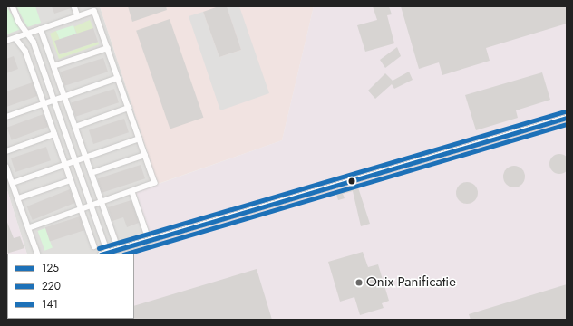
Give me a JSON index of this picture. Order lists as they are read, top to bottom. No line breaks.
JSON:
{"places":["Onix Panificatie"],"lines":["transit line 141","transit line 125","transit line 220"],"legend":["125","220","141"]}
